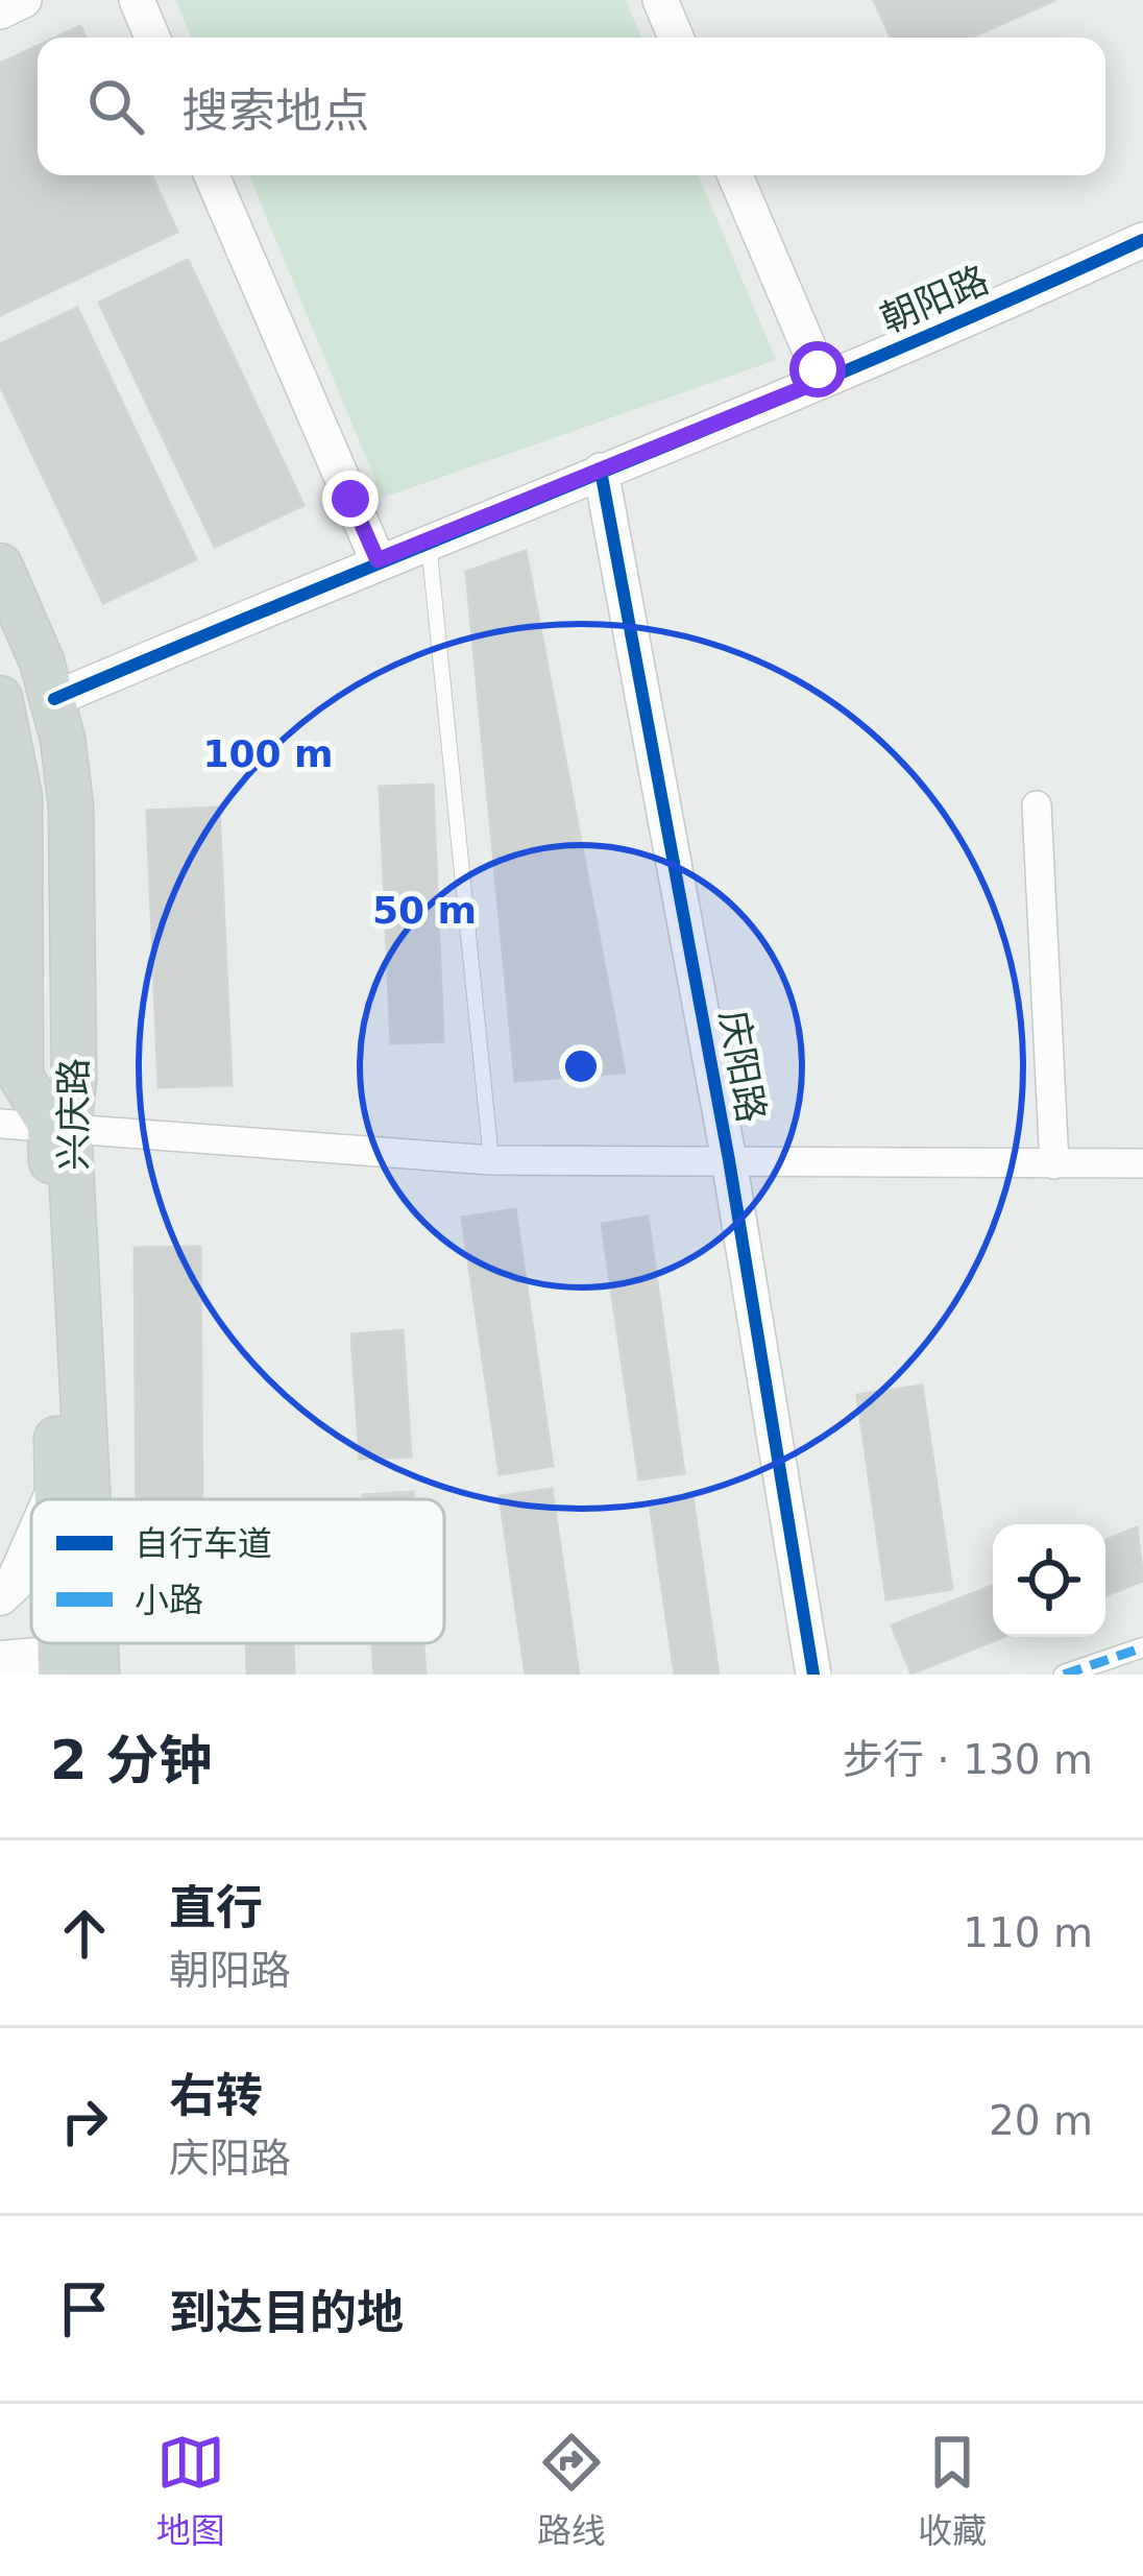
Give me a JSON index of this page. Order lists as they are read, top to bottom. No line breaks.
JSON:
{"streets":{"main road":["兴庆路"],"street":["朝阳路","庆阳路"]},"crossings":[["朝阳路","庆阳路"],["朝阳路","兴庆路"]],"legend":["自行车道","小路"],"page":{"search":"搜索地点","heading":["2 分钟","步行 · 130 m"],"list":[["直行","朝阳路","110 m"],["右转","庆阳路","20 m"],"到达目的地"],"nav":["地图","路线","收藏"]},"rings":["100 m","50 m"]}
